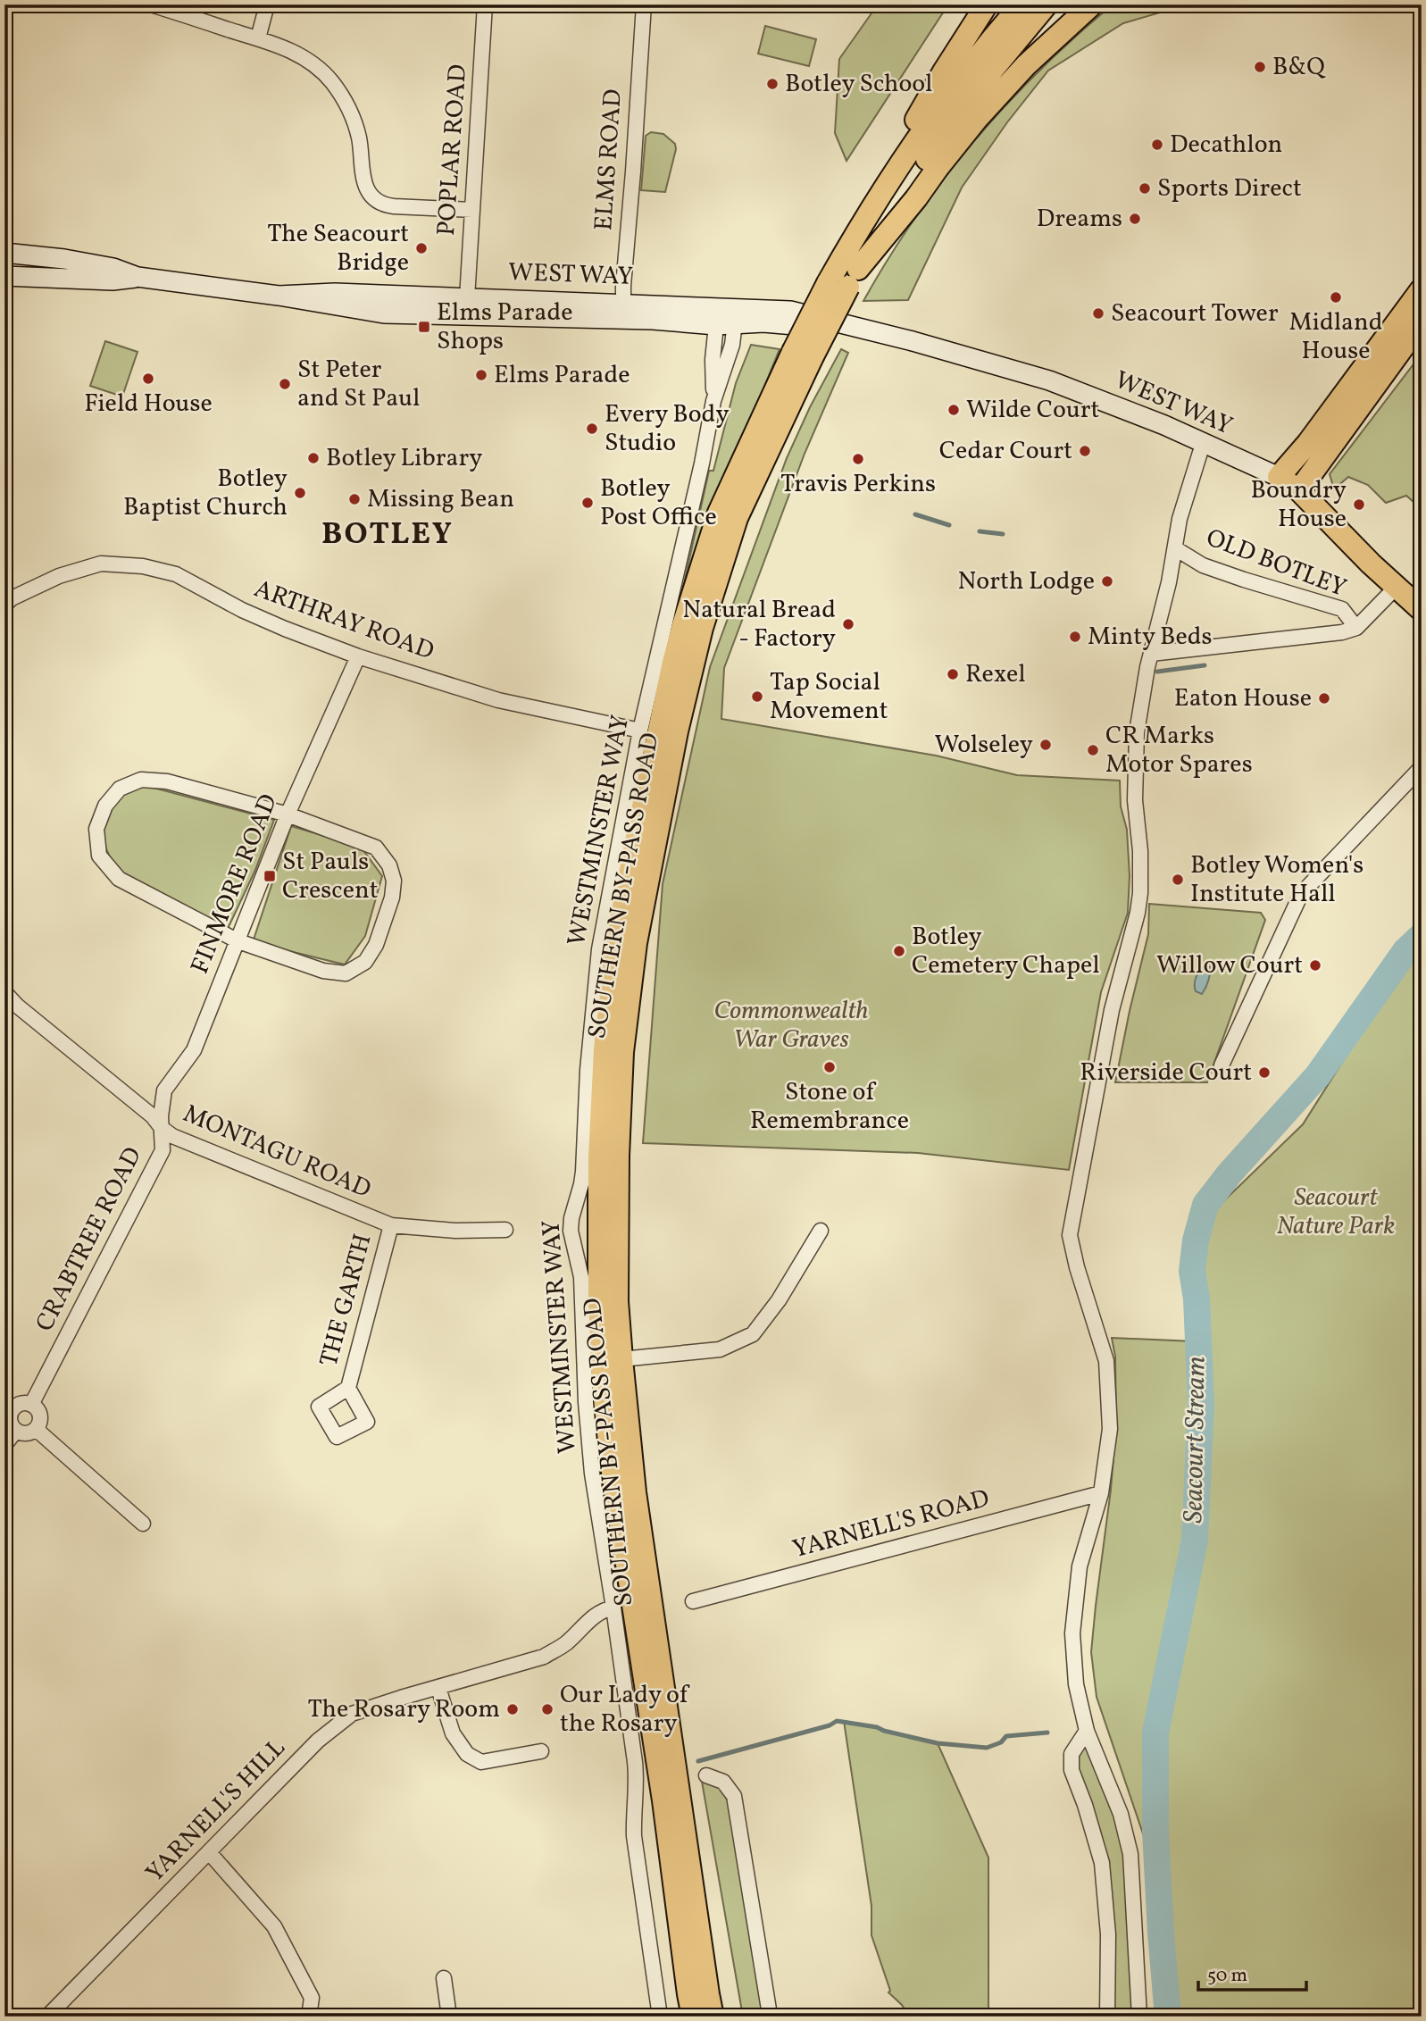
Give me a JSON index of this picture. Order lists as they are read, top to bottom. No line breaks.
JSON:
{"streets":{"main road":["WEST WAY","SOUTHERN BY-PASS ROAD"],"street":["POPLAR ROAD","ELMS ROAD","OLD BOTLEY","ARTHRAY ROAD","WESTMINSTER WAY","FINMORE ROAD","MONTAGU ROAD","CRABTREE ROAD","THE GARTH","YARNELL'S ROAD","YARNELL'S HILL"]},"crossings":[["POPLAR ROAD","WEST WAY"],["ELMS ROAD","WEST WAY"],["WEST WAY","WESTMINSTER WAY"],["ARTHRAY ROAD","WESTMINSTER WAY"],["ARTHRAY ROAD","FINMORE ROAD"],["WESTMINSTER WAY","YARNELL'S HILL"],["FINMORE ROAD","MONTAGU ROAD"],["FINMORE ROAD","CRABTREE ROAD"],["MONTAGU ROAD","CRABTREE ROAD"],["MONTAGU ROAD","THE GARTH"]],"districts":["BOTLEY"],"water":["Seacourt Stream"],"parks":["Commonwealth War Graves","Seacourt Nature Park"],"places":{"other":["B&Q","Botley School","Decathlon","Sports Direct","Dreams","The Seacourt Bridge","Midland House","Seacourt Tower","Elms Parade","Field House","St Peter and St Paul","Wilde Court","Every Body Studio","Cedar Court","Botley Library","Travis Perkins","Botley Baptist Church","Missing Bean","Botley Post Office","Boundry House","North Lodge","Natural Bread - Factory","Minty Beds","Rexel","Tap Social Movement","Eaton House","Wolseley","CR Marks Motor Spares","Botley Women's Institute Hall","Botley Cemetery Chapel","Willow Court","Stone of Remembrance","Riverside Court","The Rosary Room","Our Lady of the Rosary"],"transit":["Elms Parade Shops","St Pauls Crescent"]},"scale_bar":"50 m"}
